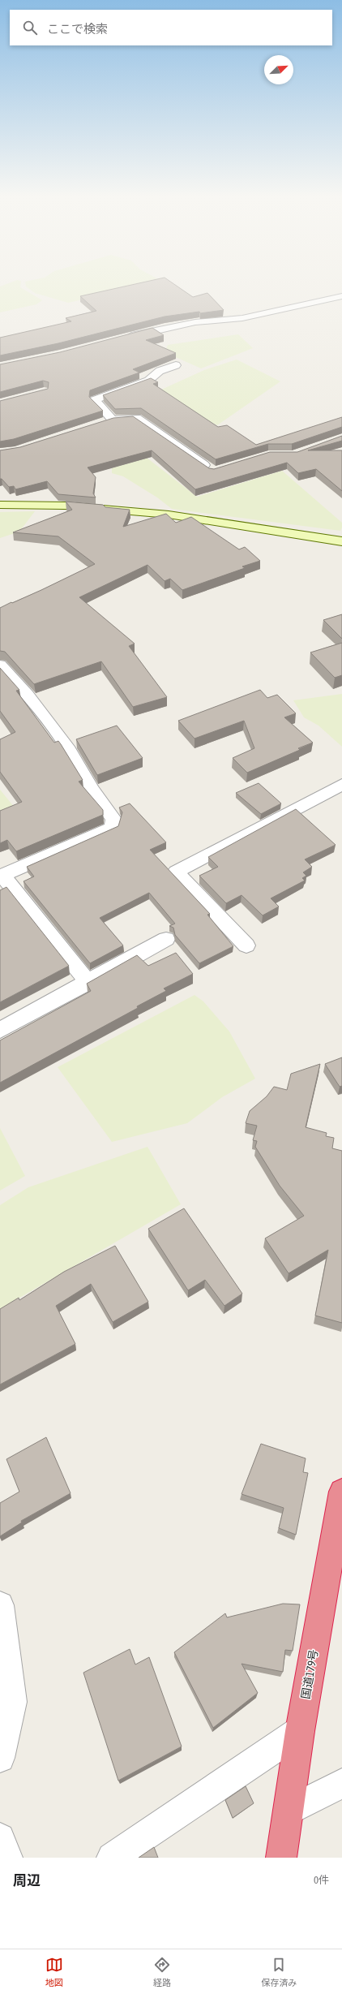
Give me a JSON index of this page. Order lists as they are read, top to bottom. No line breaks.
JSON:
{"streets":{"highway":["国道179号"]},"north":"top right","page":{"search":"ここで検索","heading":["周辺","0件"],"nav":["地図","経路","保存済み"]}}
